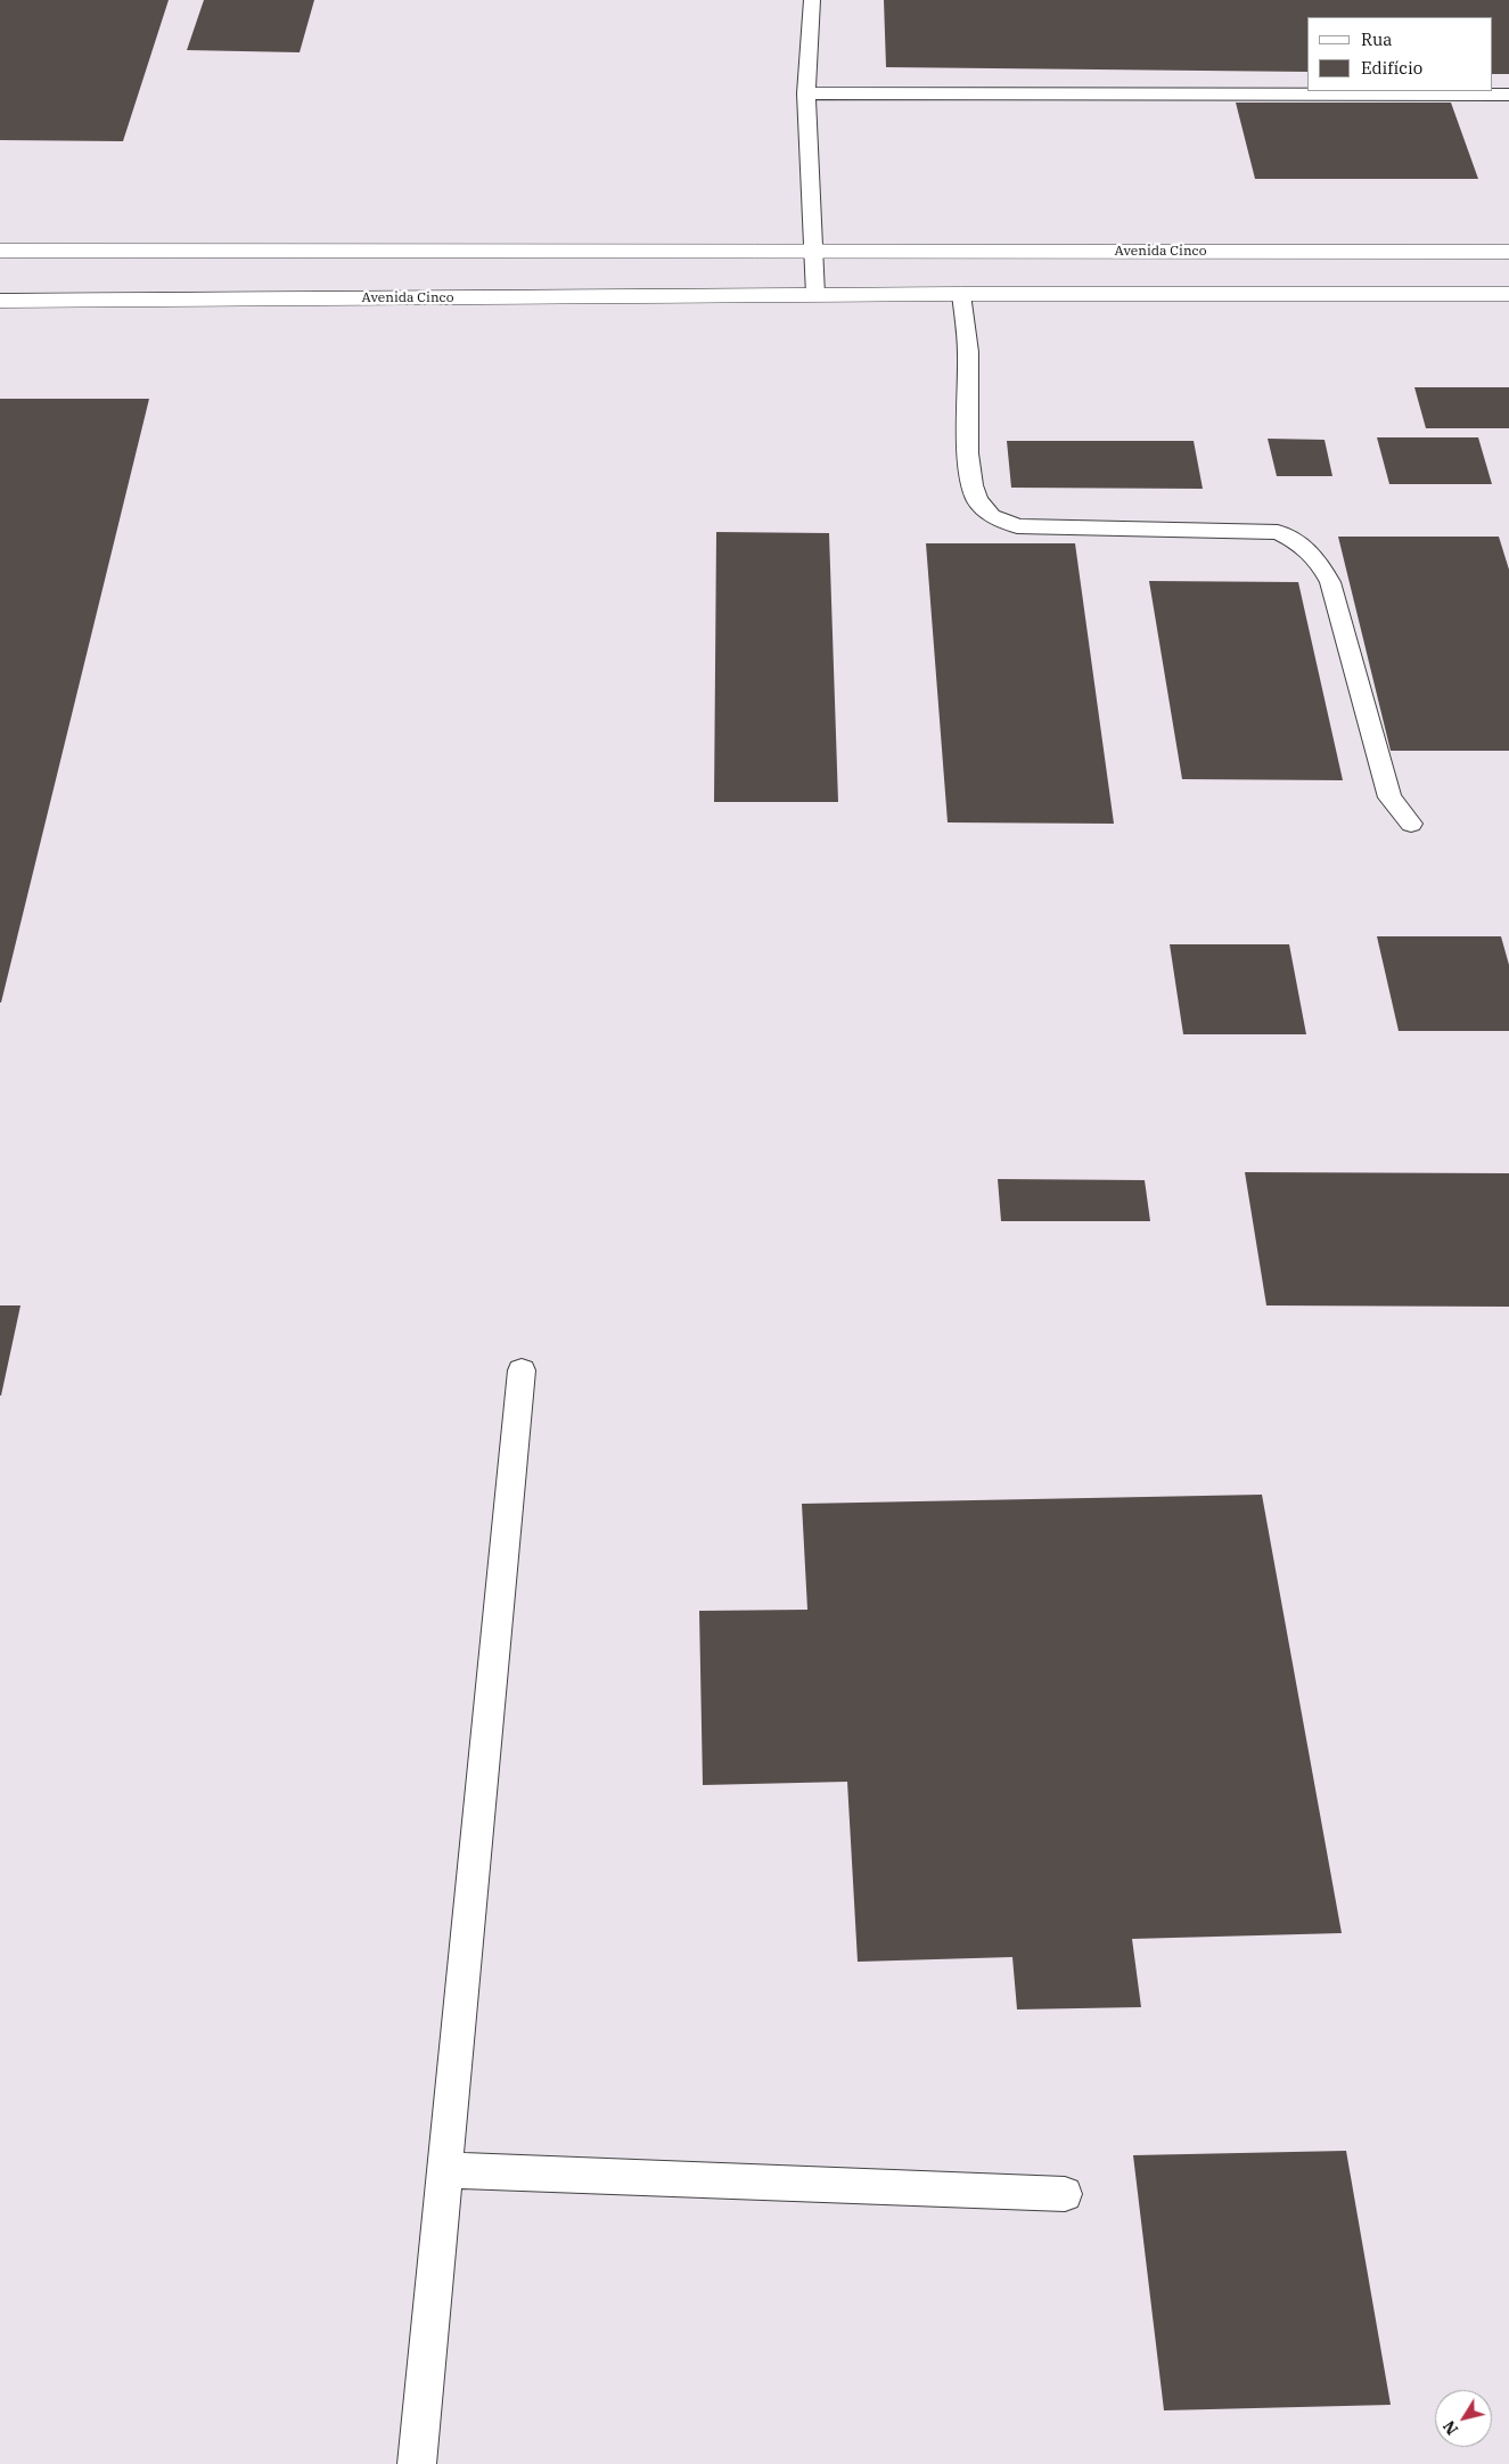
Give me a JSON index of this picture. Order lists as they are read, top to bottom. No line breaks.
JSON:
{"streets":{"street":["Avenida Cinco"]},"legend":["Rua","Edifício"],"north":"bottom left"}
